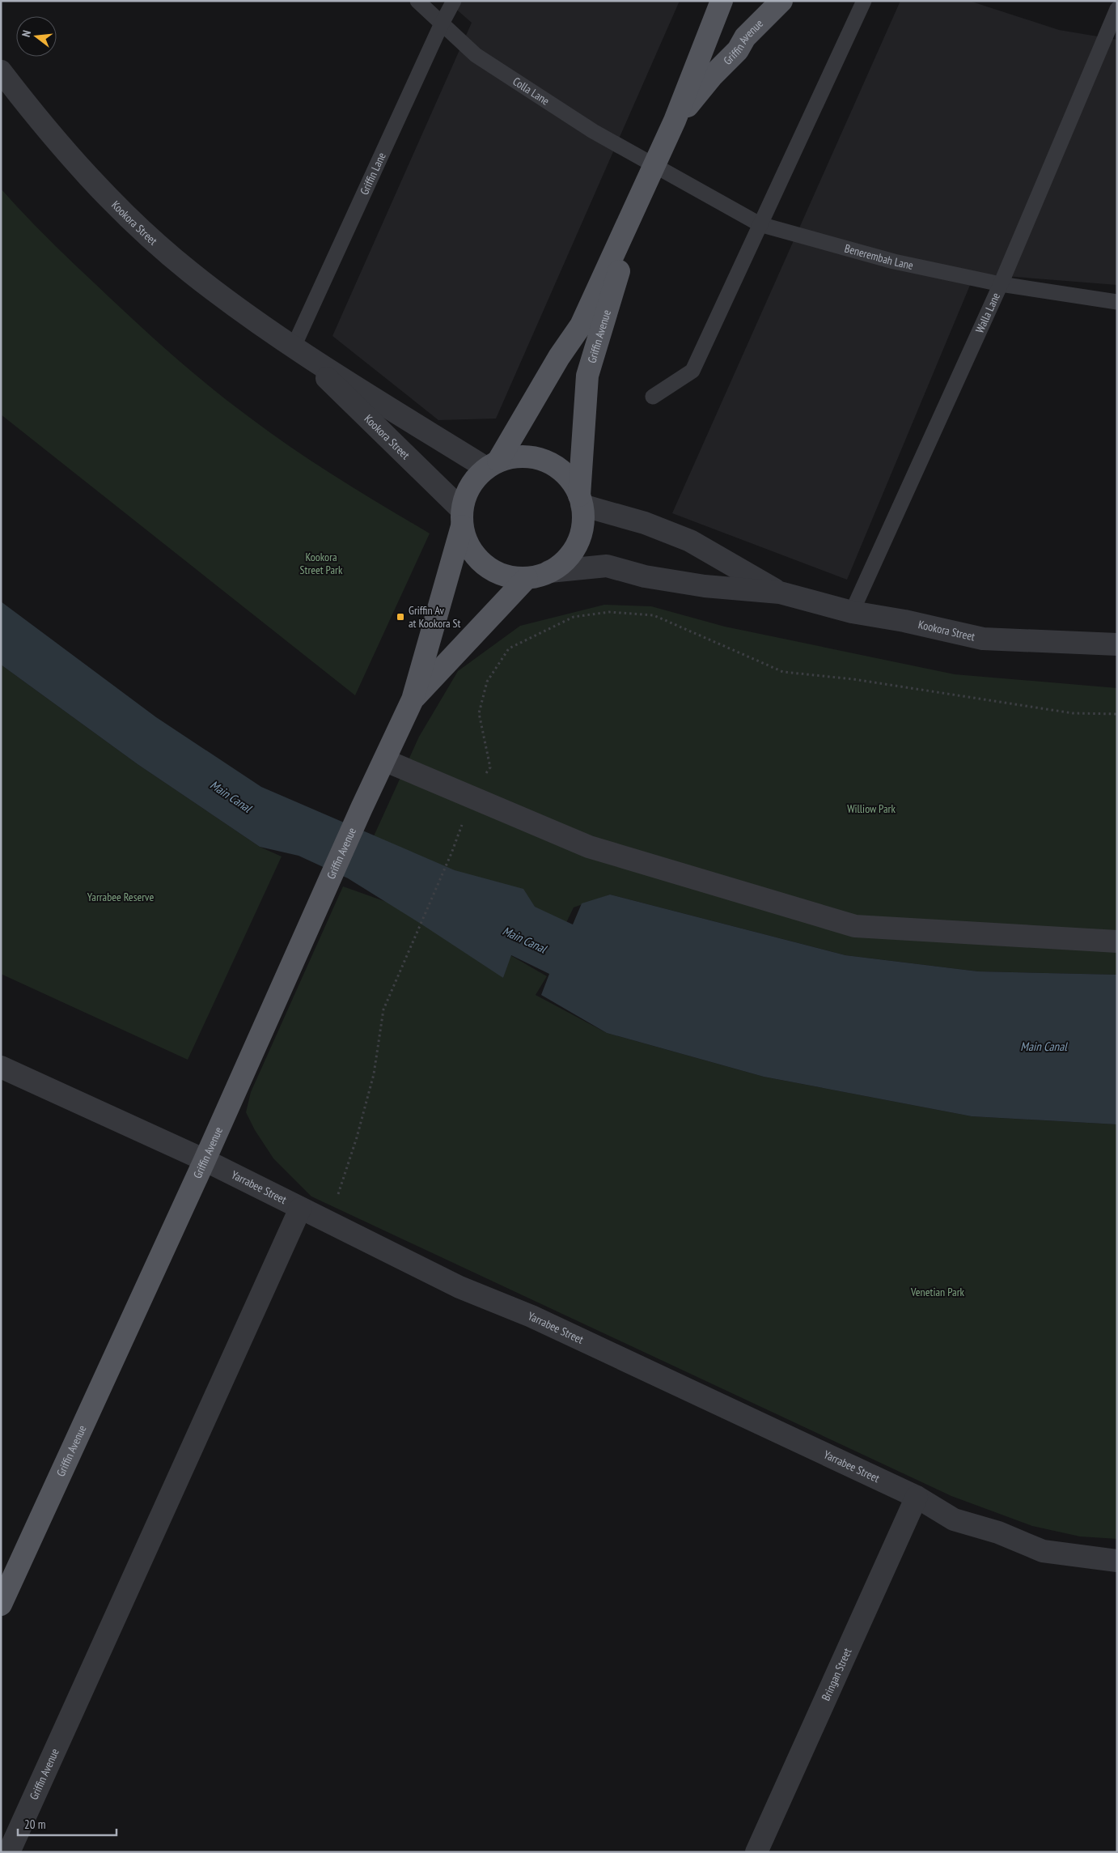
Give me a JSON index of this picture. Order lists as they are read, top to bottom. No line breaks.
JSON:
{"streets":{"main road":["Griffin Avenue"],"street":["Kookora Street","Yarrabee Street","Bringan Street"],"lane":["Colla Lane","Griffin Lane","Benerembah Lane","Walla Lane"]},"crossings":[["Griffin Avenue","Colla Lane"],["Griffin Avenue","Kookora Street"],["Griffin Avenue","Benerembah Lane"],["Griffin Avenue","Yarrabee Street"],["Colla Lane","Griffin Lane"],["Colla Lane","Benerembah Lane"],["Griffin Lane","Kookora Street"],["Kookora Street","Walla Lane"],["Benerembah Lane","Walla Lane"],["Yarrabee Street","Bringan Street"]],"water":["Main Canal"],"parks":["Kookora Street Park","Williow Park","Yarrabee Reserve","Venetian Park"],"places":{"transit":["Griffin Av at Kookora St"]},"scale_bar":"20 m","north":"left"}
